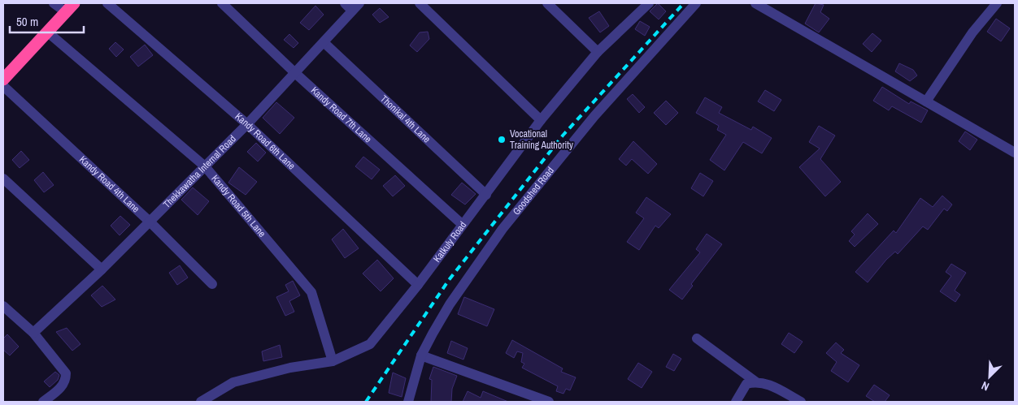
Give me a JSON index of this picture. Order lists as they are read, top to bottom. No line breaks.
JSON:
{"streets":{"street":["Kandy Road 7th Lane","Thonikal 4th Lane","Kandy Road 6th Lane","Thekkawatha Internal Road","Kandy Road 4th Lane","Goodshed Road","Kandy Road 5th Lane","Katkuly Road"]},"crossings":[["Kandy Road 7th Lane","Thekkawatha Internal Road"],["Kandy Road 7th Lane","Katkuly Road"],["Thonikal 4th Lane","Thekkawatha Internal Road"],["Thonikal 4th Lane","Katkuly Road"],["Kandy Road 6th Lane","Thekkawatha Internal Road"],["Kandy Road 6th Lane","Katkuly Road"],["Thekkawatha Internal Road","Kandy Road 4th Lane"],["Thekkawatha Internal Road","Kandy Road 5th Lane"],["Kandy Road 5th Lane","Katkuly Road"]],"places":["Vocational Training Authority"],"scale_bar":"50 m","north":"bottom left"}
